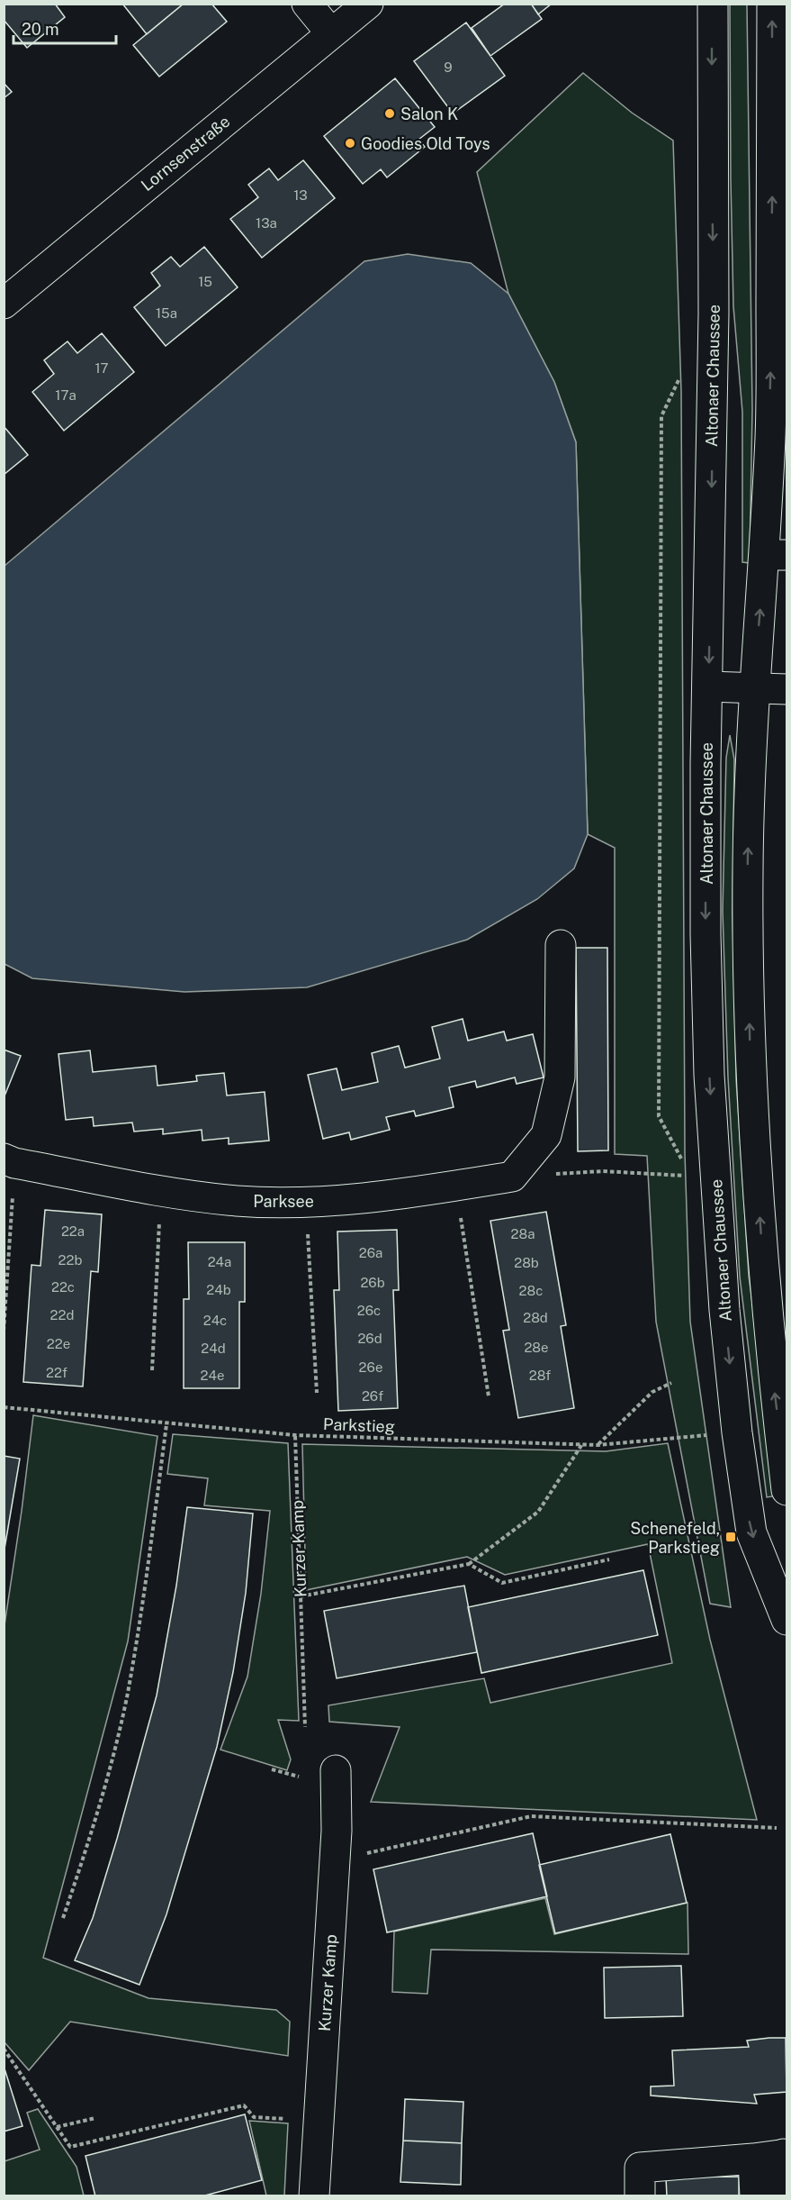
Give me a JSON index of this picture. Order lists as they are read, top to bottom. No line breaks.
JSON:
{"streets":{"main road":["Lornsenstraße","Altonaer Chaussee","Parksee","Kurzer Kamp"],"path":["Parkstieg"]},"crossings":[["Parkstieg","Kurzer Kamp"]],"places":{"other":["Salon K","Goodies Old Toys"],"transit":["Schenefeld, Parkstieg"]},"house_numbers":["9","13","13a","15","15a","17","17a","22a","28a","26a","22b","24a","28b","26b","22c","24b","28c","26c","22d","28d","24c","26d","22e","28e","24d","26e","22f","24e","28f","26f"],"scale_bar":"20 m"}
